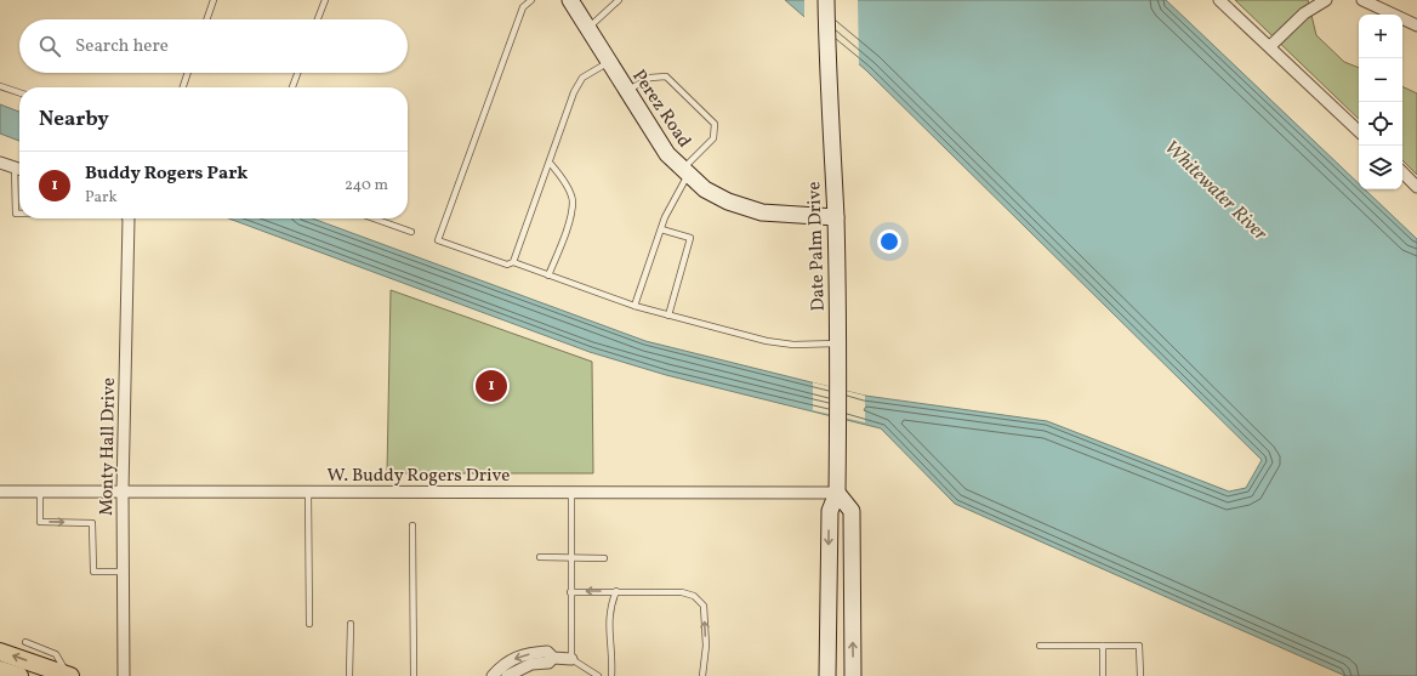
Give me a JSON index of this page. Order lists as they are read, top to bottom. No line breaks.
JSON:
{"streets":{"main road":["Perez Road","Date Palm Drive"],"street":["Monty Hall Drive","W. Buddy Rogers Drive"]},"crossings":[["Perez Road","Date Palm Drive"],["Date Palm Drive","W. Buddy Rogers Drive"],["Monty Hall Drive","W. Buddy Rogers Drive"]],"water":["Whitewater River"],"page":{"map_buttons":["+","−"],"search":"Search here","heading":"Nearby","list":[{"mark":"1","name":"Buddy Rogers Park","note":"Park","value":"240 m"}],"pins":"1"}}
